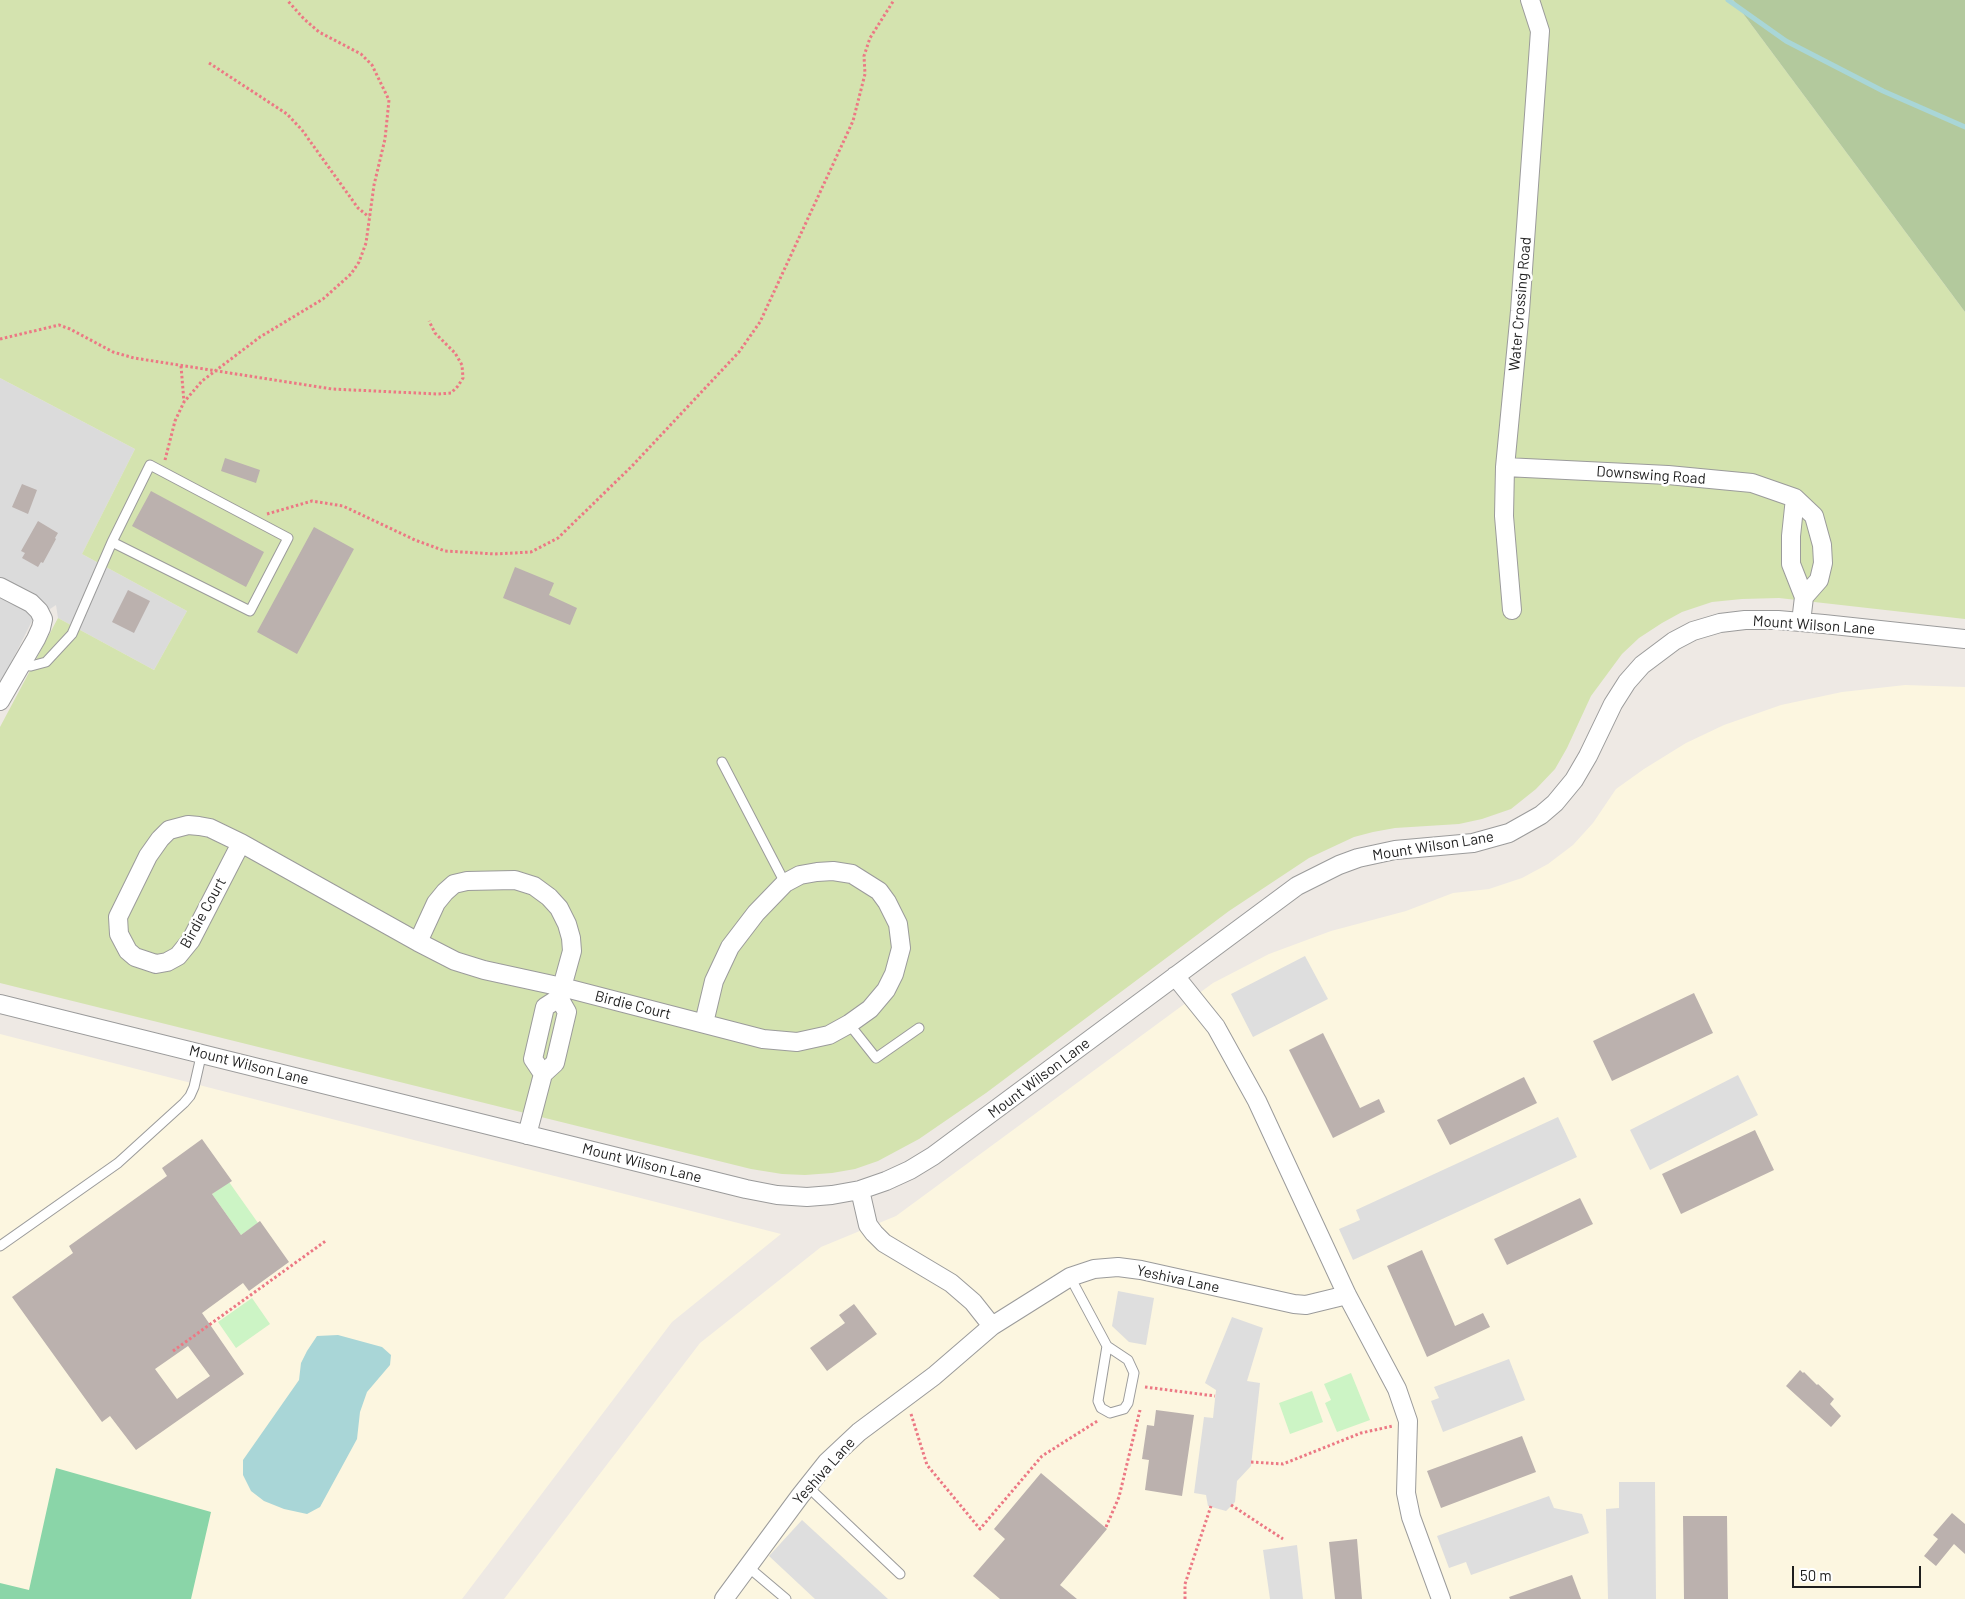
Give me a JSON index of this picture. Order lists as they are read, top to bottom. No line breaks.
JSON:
{"streets":{"street":["Water Crossing Road","Downswing Road","Mount Wilson Lane","Birdie Court","Yeshiva Lane"]},"crossings":[["Water Crossing Road","Downswing Road"]],"scale_bar":"50 m"}
